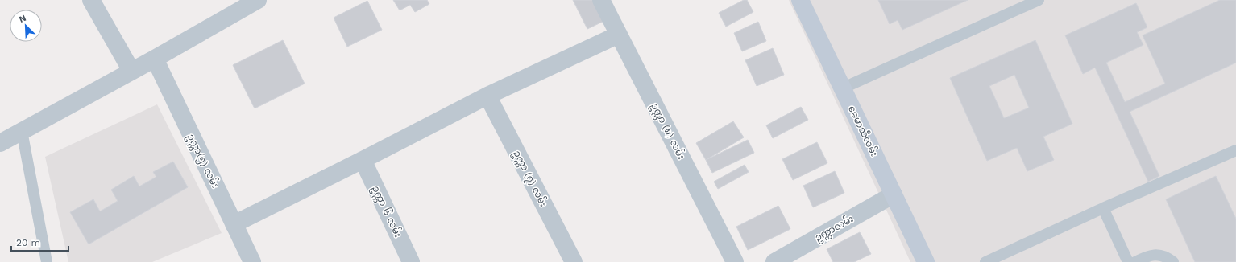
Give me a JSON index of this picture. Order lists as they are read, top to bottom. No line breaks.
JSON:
{"streets":{"main road":["ခေမာသီလမ်း"],"street":["ဥက္ကာ (၈) လမ်း","ဥက္ကာ(၅) လမ်း","ဥက္ကာ (၇) လမ်း","ဥက္ကာ ၆ လမ်း","ဥက္ကာလမ်း"]},"crossings":[["ခေမာသီလမ်း","ဥက္ကာလမ်း"]],"scale_bar":"20 m","north":"top left"}
